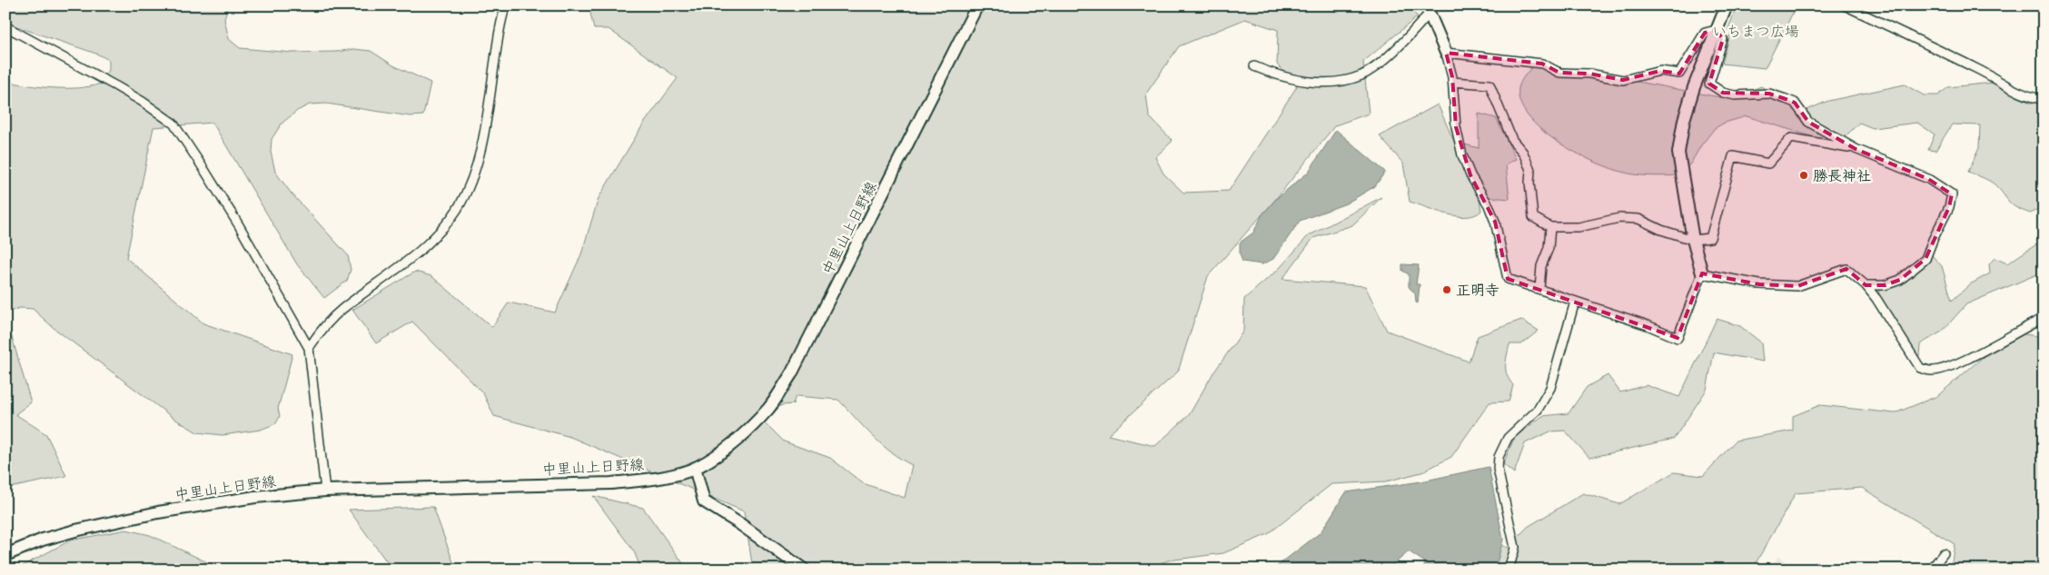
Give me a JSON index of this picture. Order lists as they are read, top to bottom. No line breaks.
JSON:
{"streets":{"main road":["中里山上日野線"]},"parks":["いちまつ広場"],"places":["勝長神社","正明寺"]}
